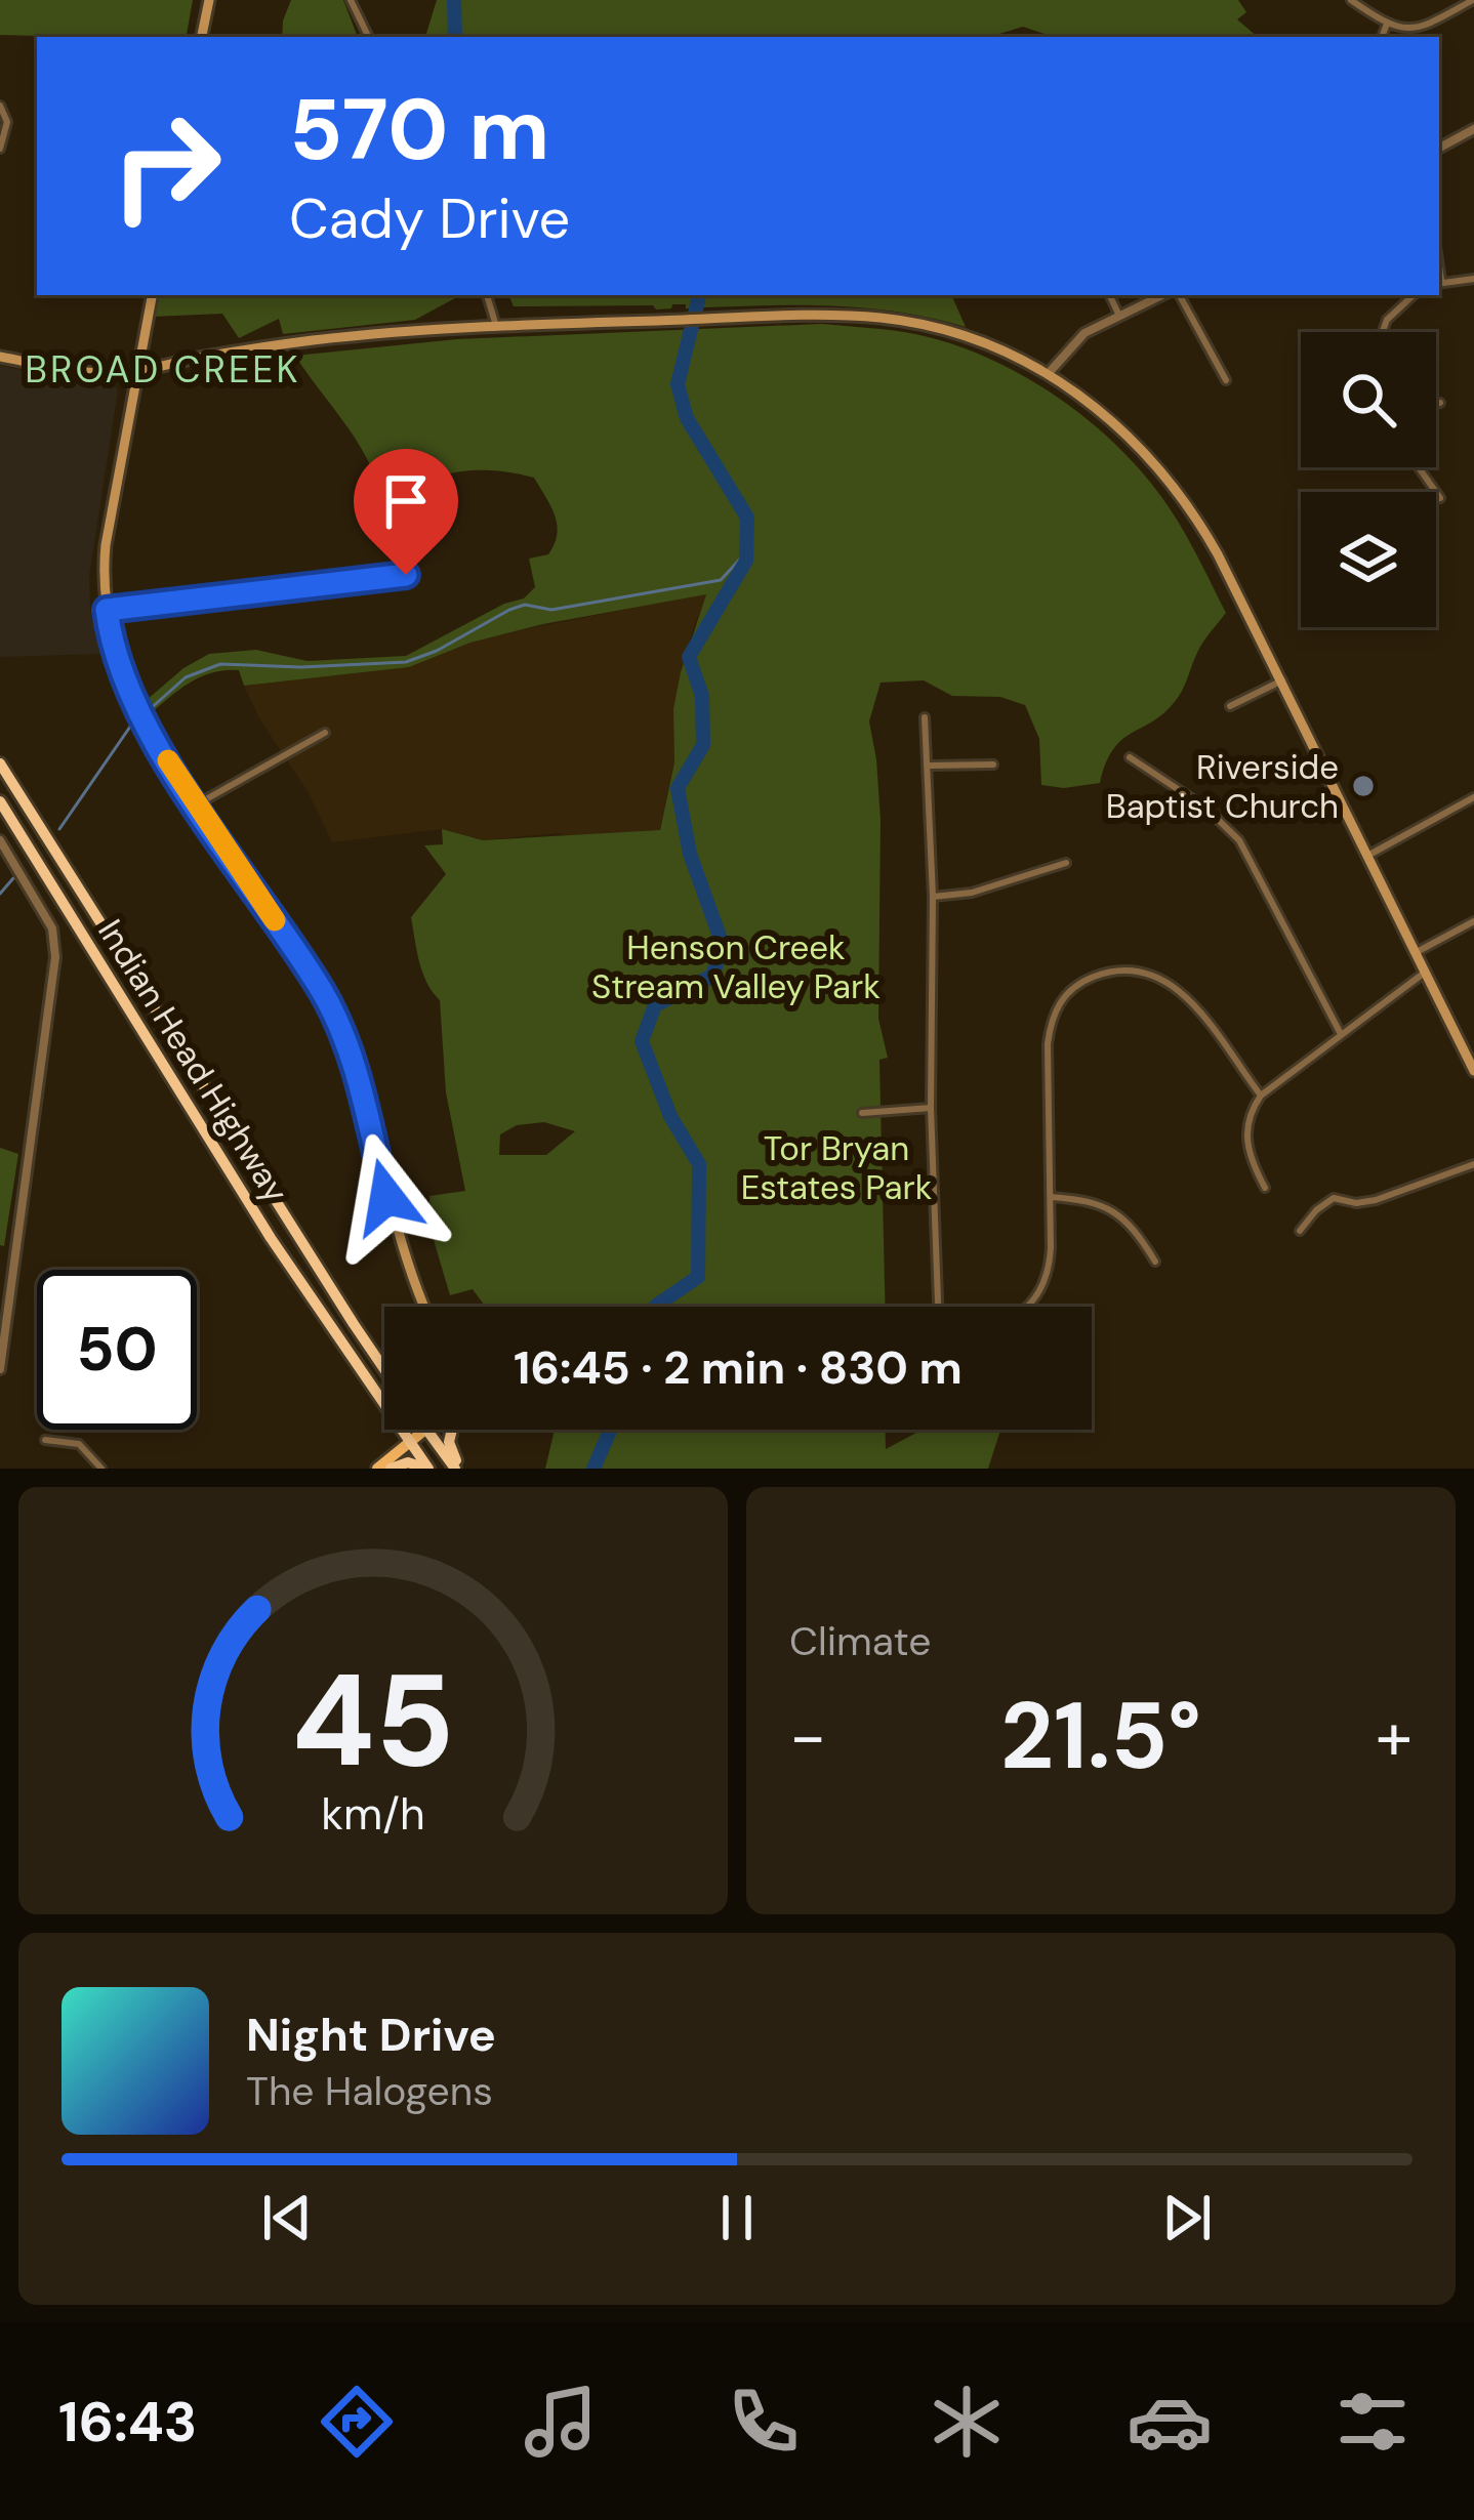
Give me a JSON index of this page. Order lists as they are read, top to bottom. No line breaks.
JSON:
{"streets":{"highway":["Indian Head Highway"]},"districts":["BROAD CREEK"],"parks":["Henson Creek Stream Valley Park","Tor Bryan Estates Park"],"places":["Riverside Baptist Church"],"page":{"turn":["570 m","Cady Drive"],"limit":"50","trip":"16:45 · 2 min · 830 m","tile":"Climate","heat":["−","21.5°","+"],"song":["Night Drive","The Halogens"],"tabs":"16:43","gauge":["45","km/h"]}}
